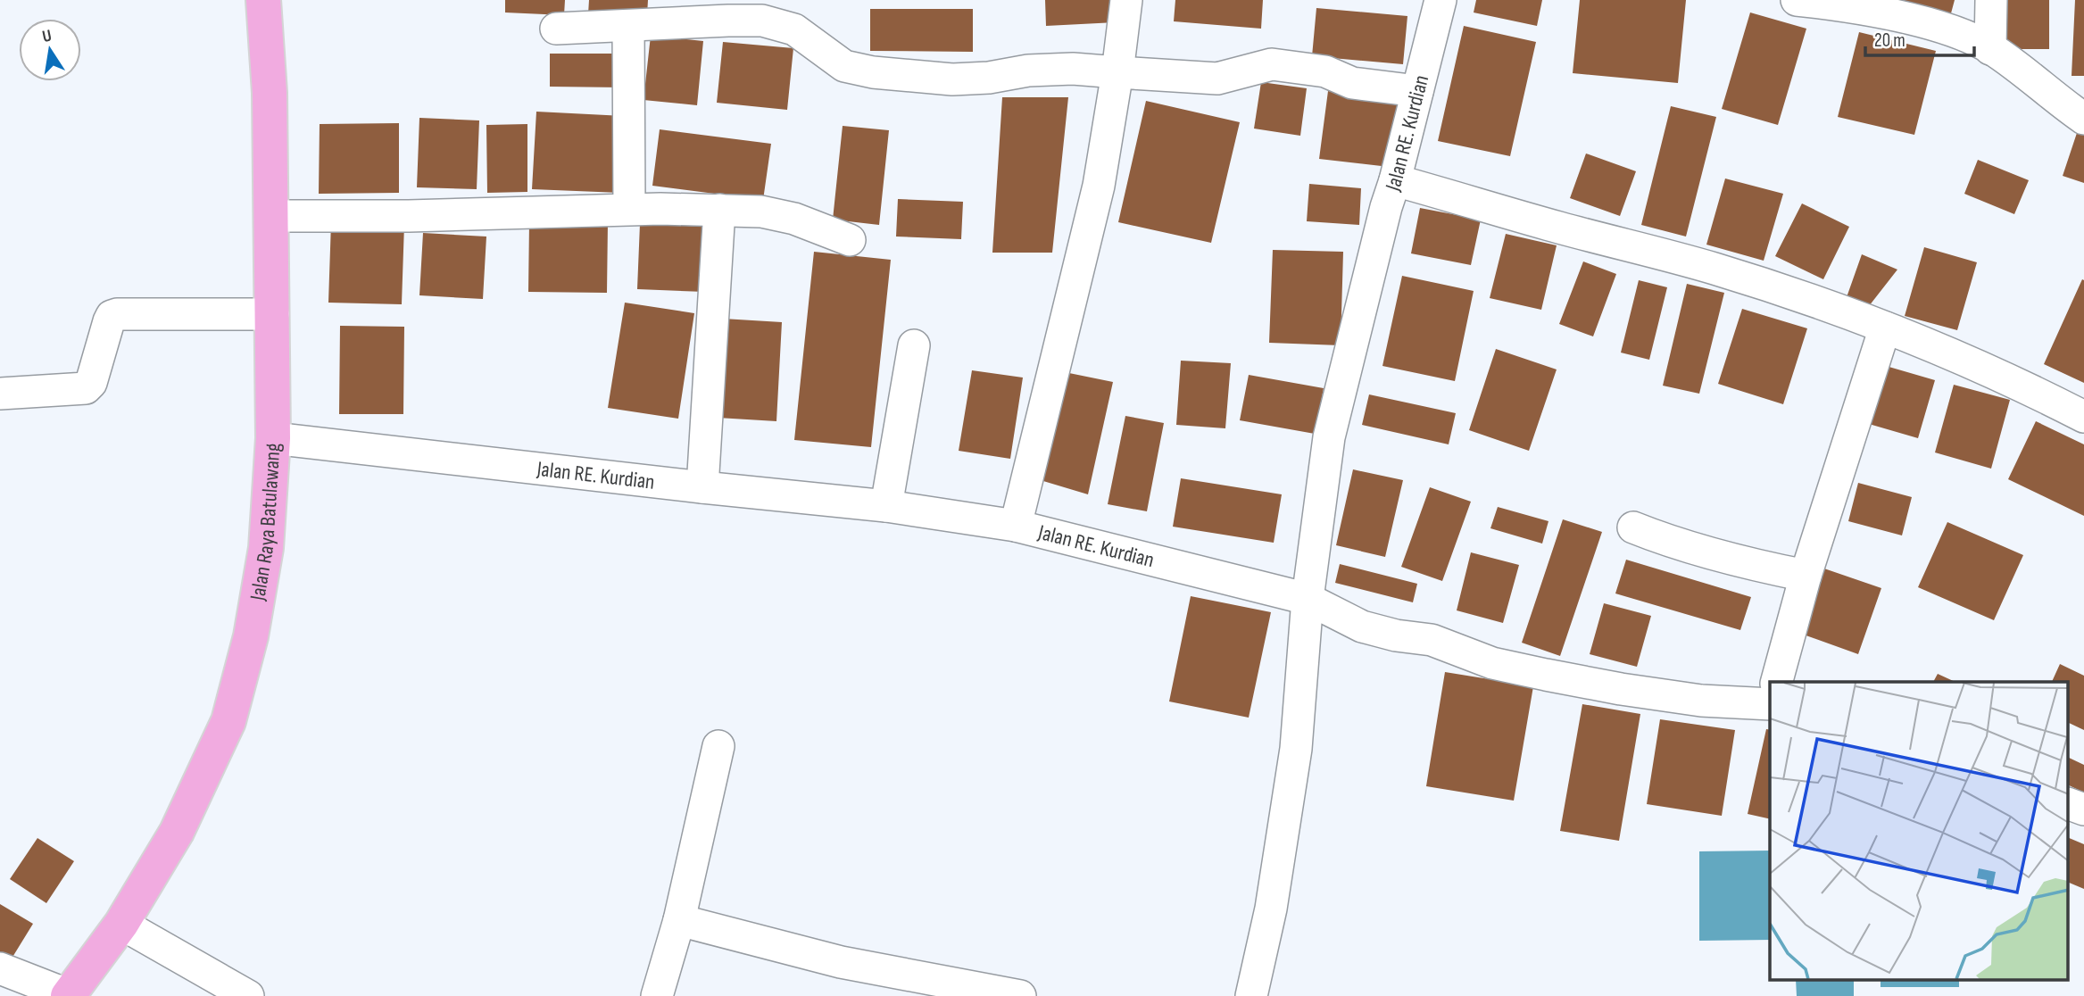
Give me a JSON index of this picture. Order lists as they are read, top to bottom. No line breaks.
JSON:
{"streets":{"highway":["Jalan Raya Batulawang"],"street":["Jalan RE. Kurdian"]},"crossings":[["Jalan RE. Kurdian","Jalan Raya Batulawang"]],"scale_bar":"20 m","north":"top"}
